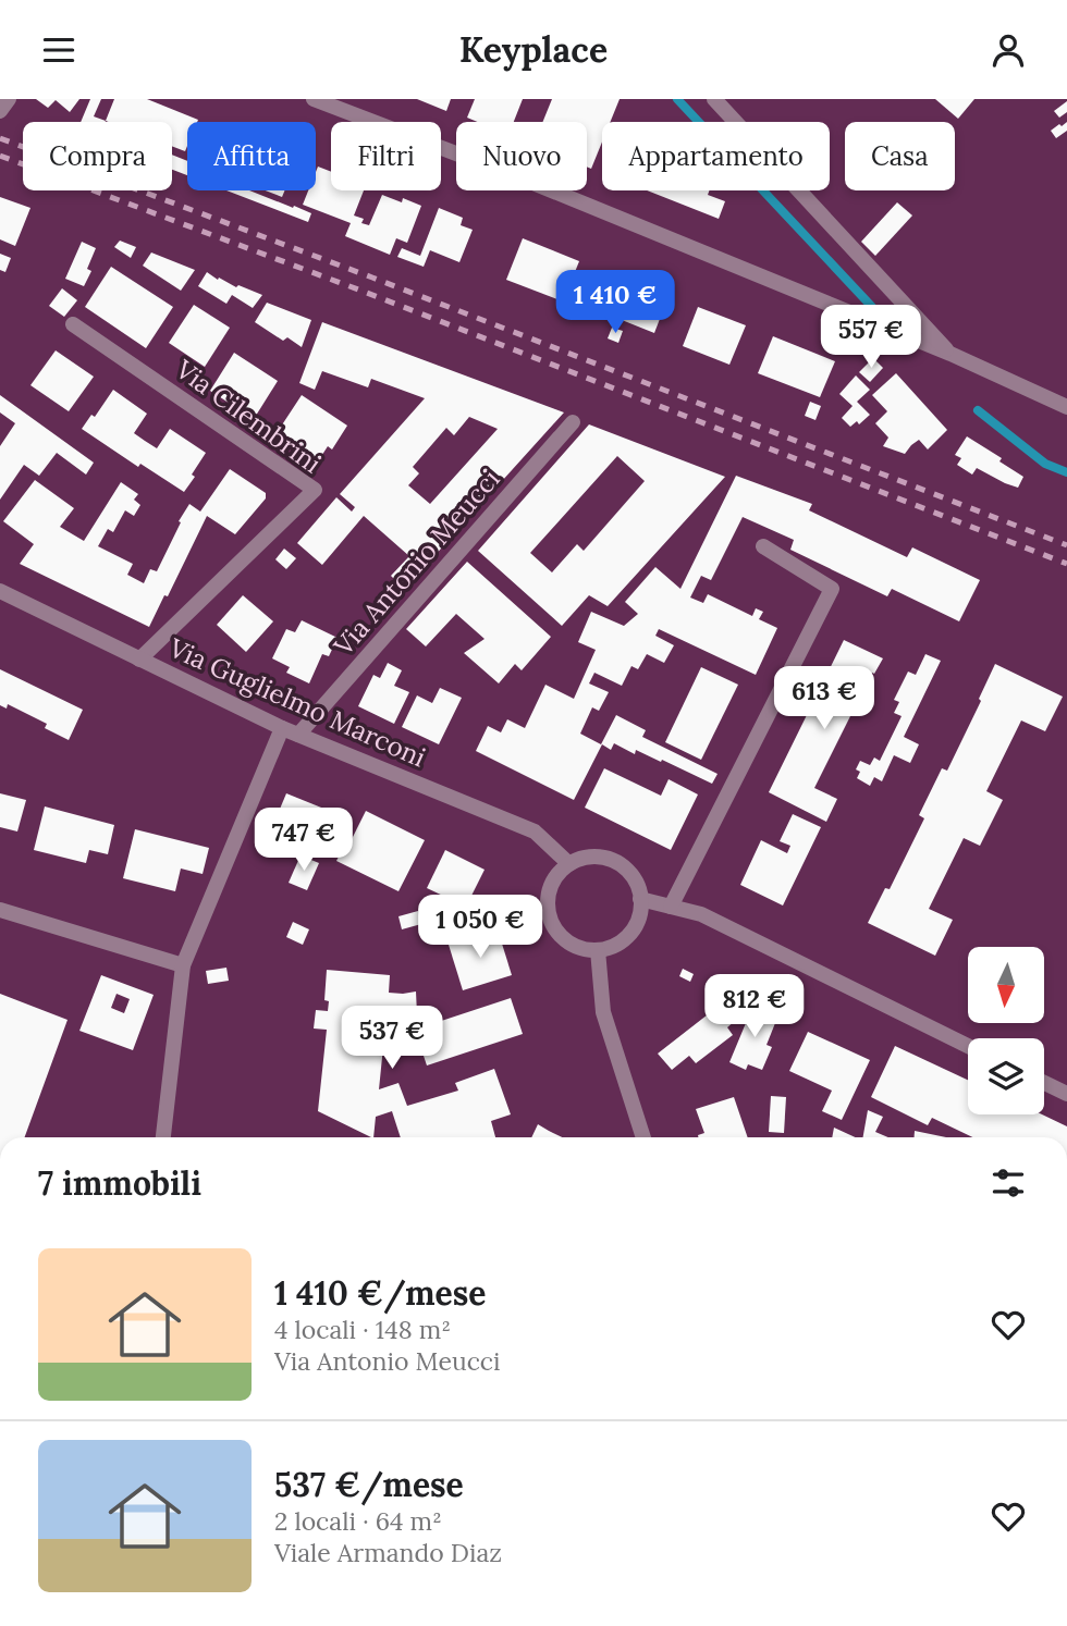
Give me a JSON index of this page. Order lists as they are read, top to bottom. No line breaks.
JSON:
{"streets":{"street":["Via Cilembrini","Via Antonio Meucci","Via Guglielmo Marconi"]},"crossings":[["Via Cilembrini","Via Guglielmo Marconi"],["Via Antonio Meucci","Via Guglielmo Marconi"]],"north":"bottom","page":{"header":"Keyplace","chip":["Compra","Affitta","Filtri","Nuovo","Appartamento","Casa"],"price":["1 410 €","557 €","613 €","747 €","1 050 €","812 €","537 €"],"heading":"7 immobili","list":[{"name":"1 410 €/mese","note":"4 locali · 148 m² · Via Antonio Meucci"},{"name":"537 €/mese","note":"2 locali · 64 m² · Viale Armando Diaz"}]}}
